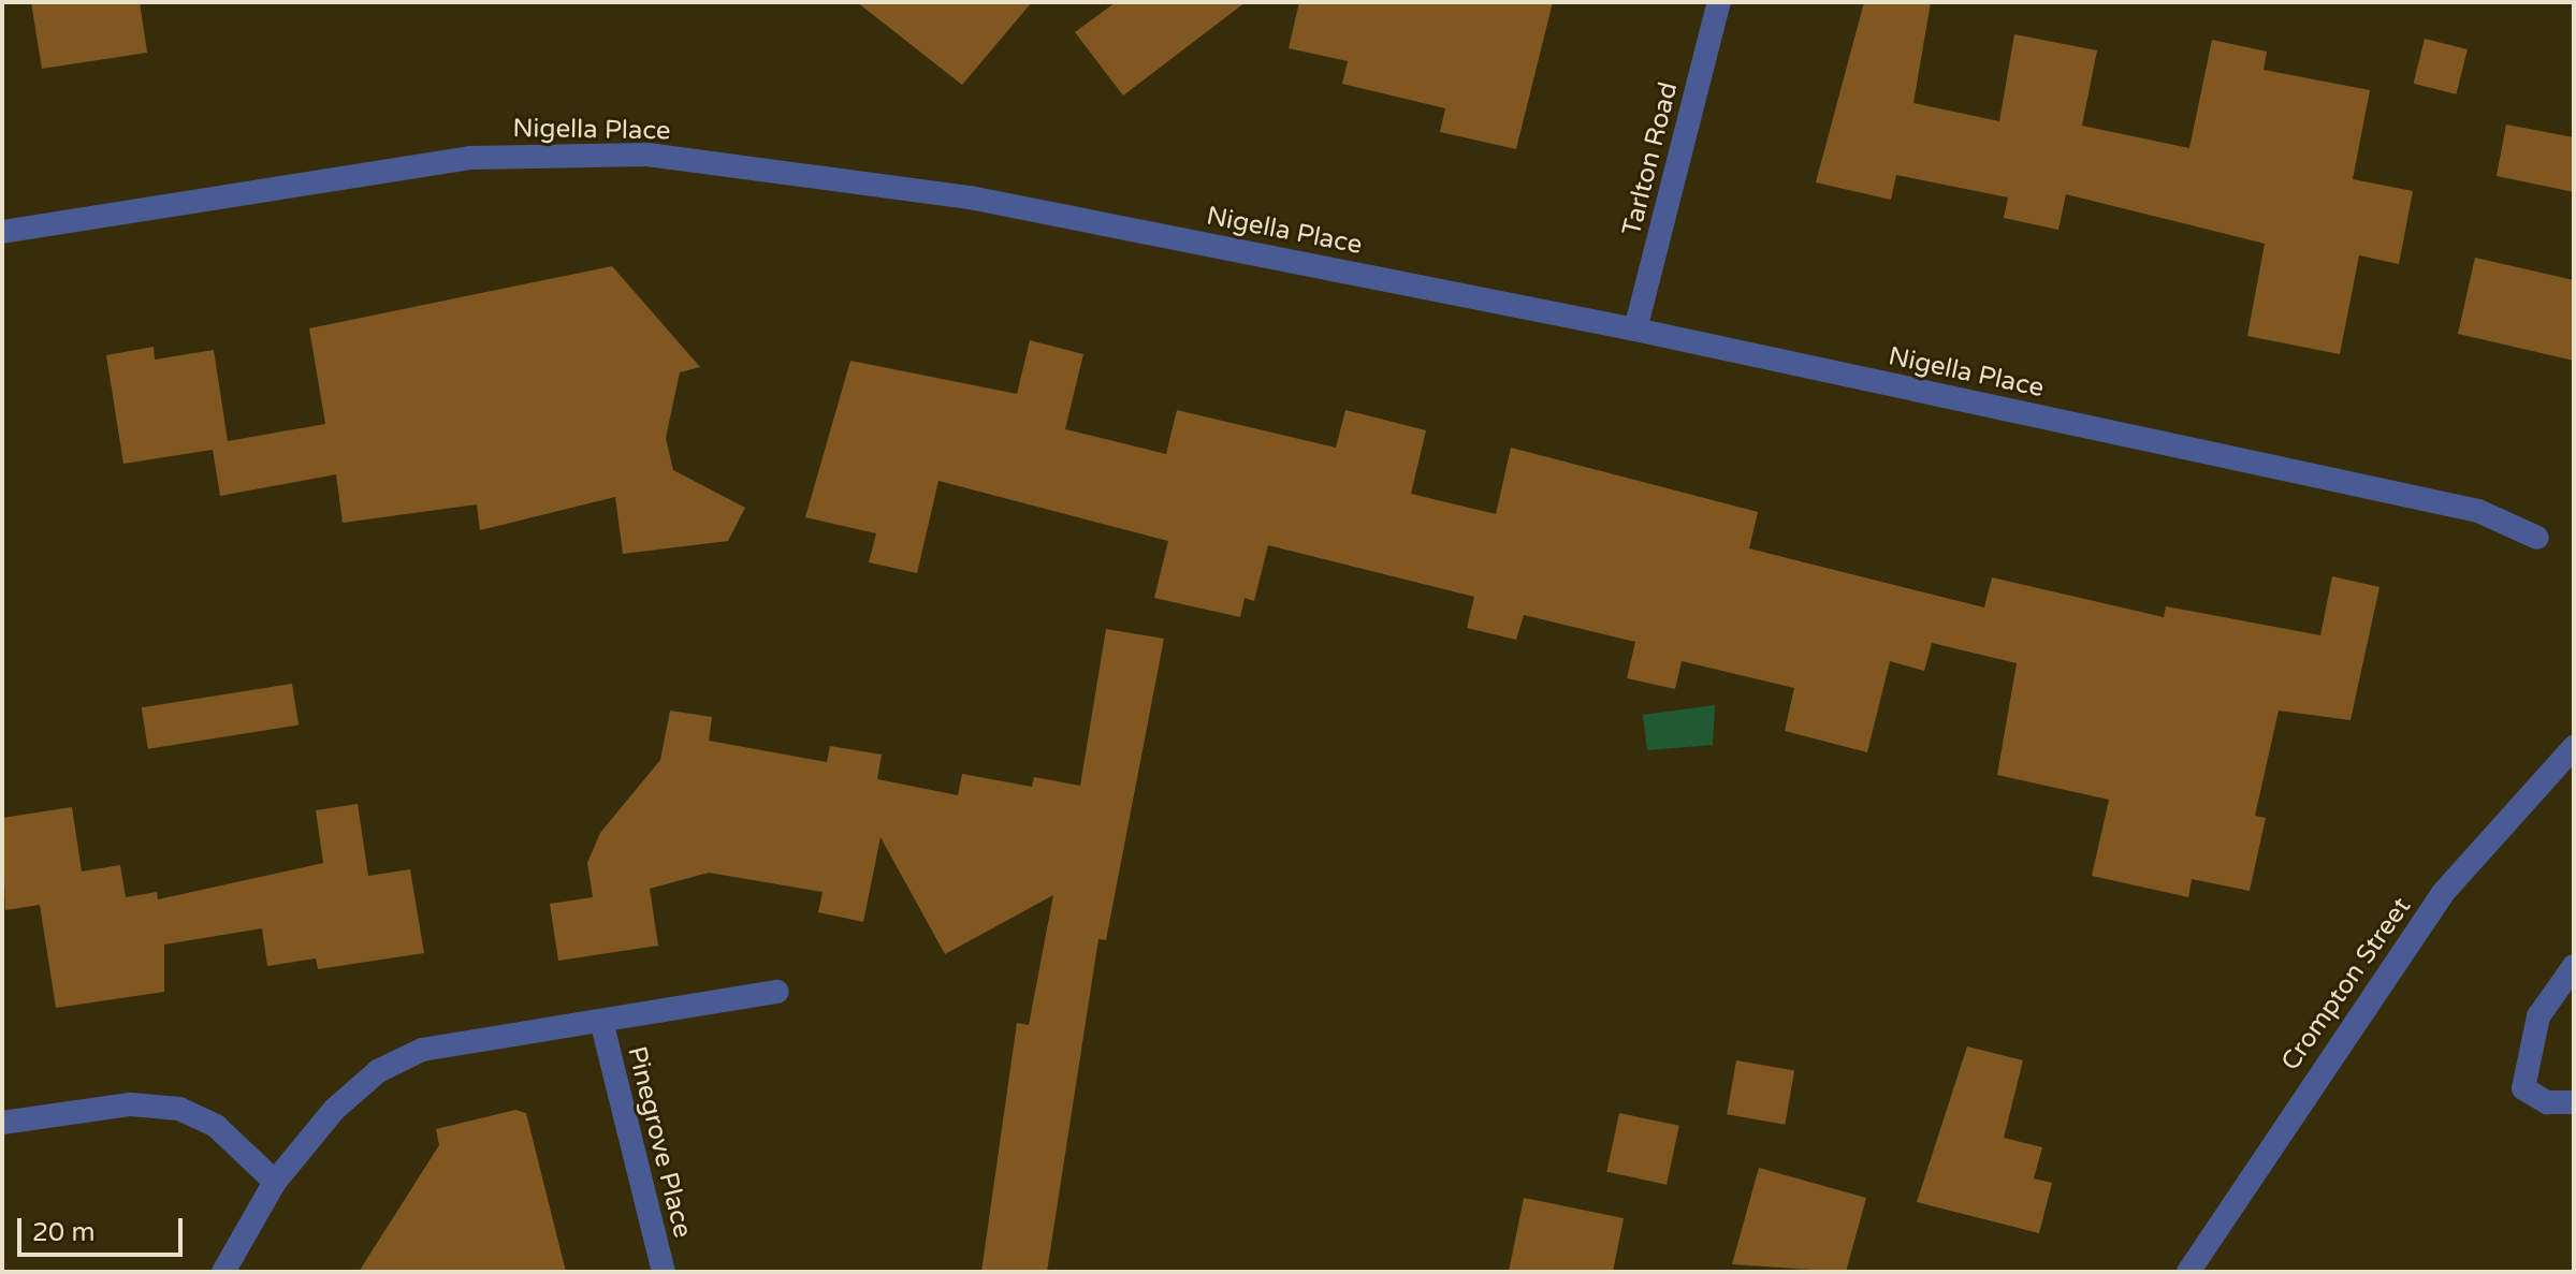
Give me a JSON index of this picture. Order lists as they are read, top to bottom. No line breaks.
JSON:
{"streets":{"street":["Nigella Place","Tarlton Road","Crompton Street","Pinegrove Place"]},"crossings":[["Nigella Place","Tarlton Road"]],"scale_bar":"20 m"}
